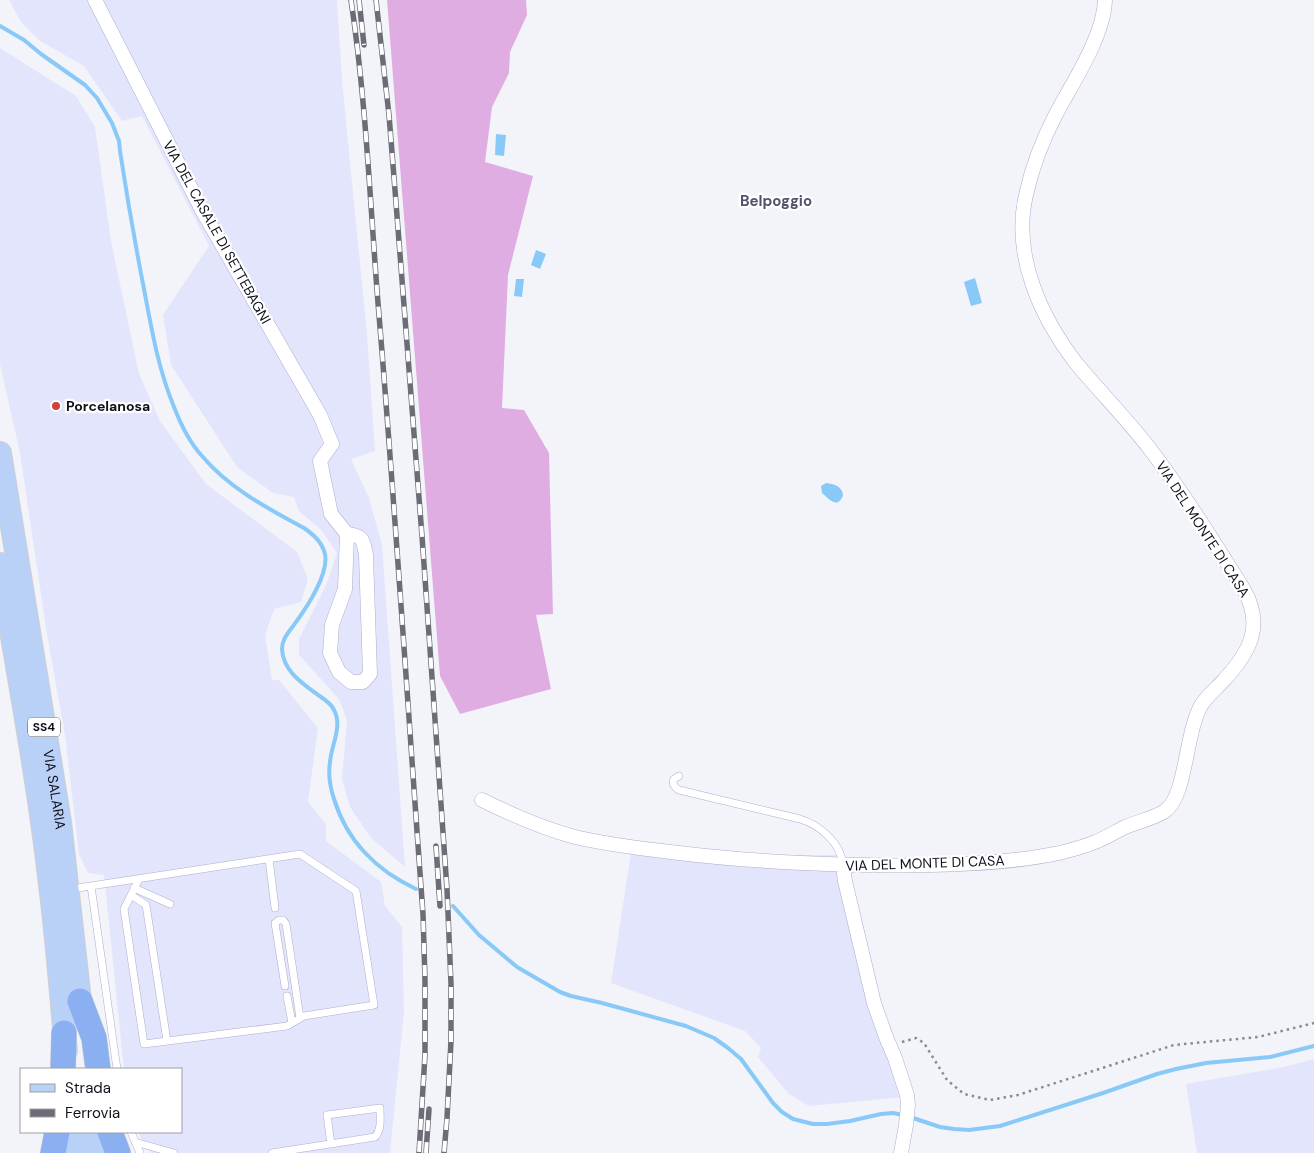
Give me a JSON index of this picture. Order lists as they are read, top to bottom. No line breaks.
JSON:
{"streets":{"main road":["SS4","VIA SALARIA"],"street":["VIA DEL CASALE DI SETTEBAGNI","VIA DEL MONTE DI CASA"]},"districts":["Belpoggio"],"places":["Porcelanosa"],"legend":["Strada","Ferrovia"]}
